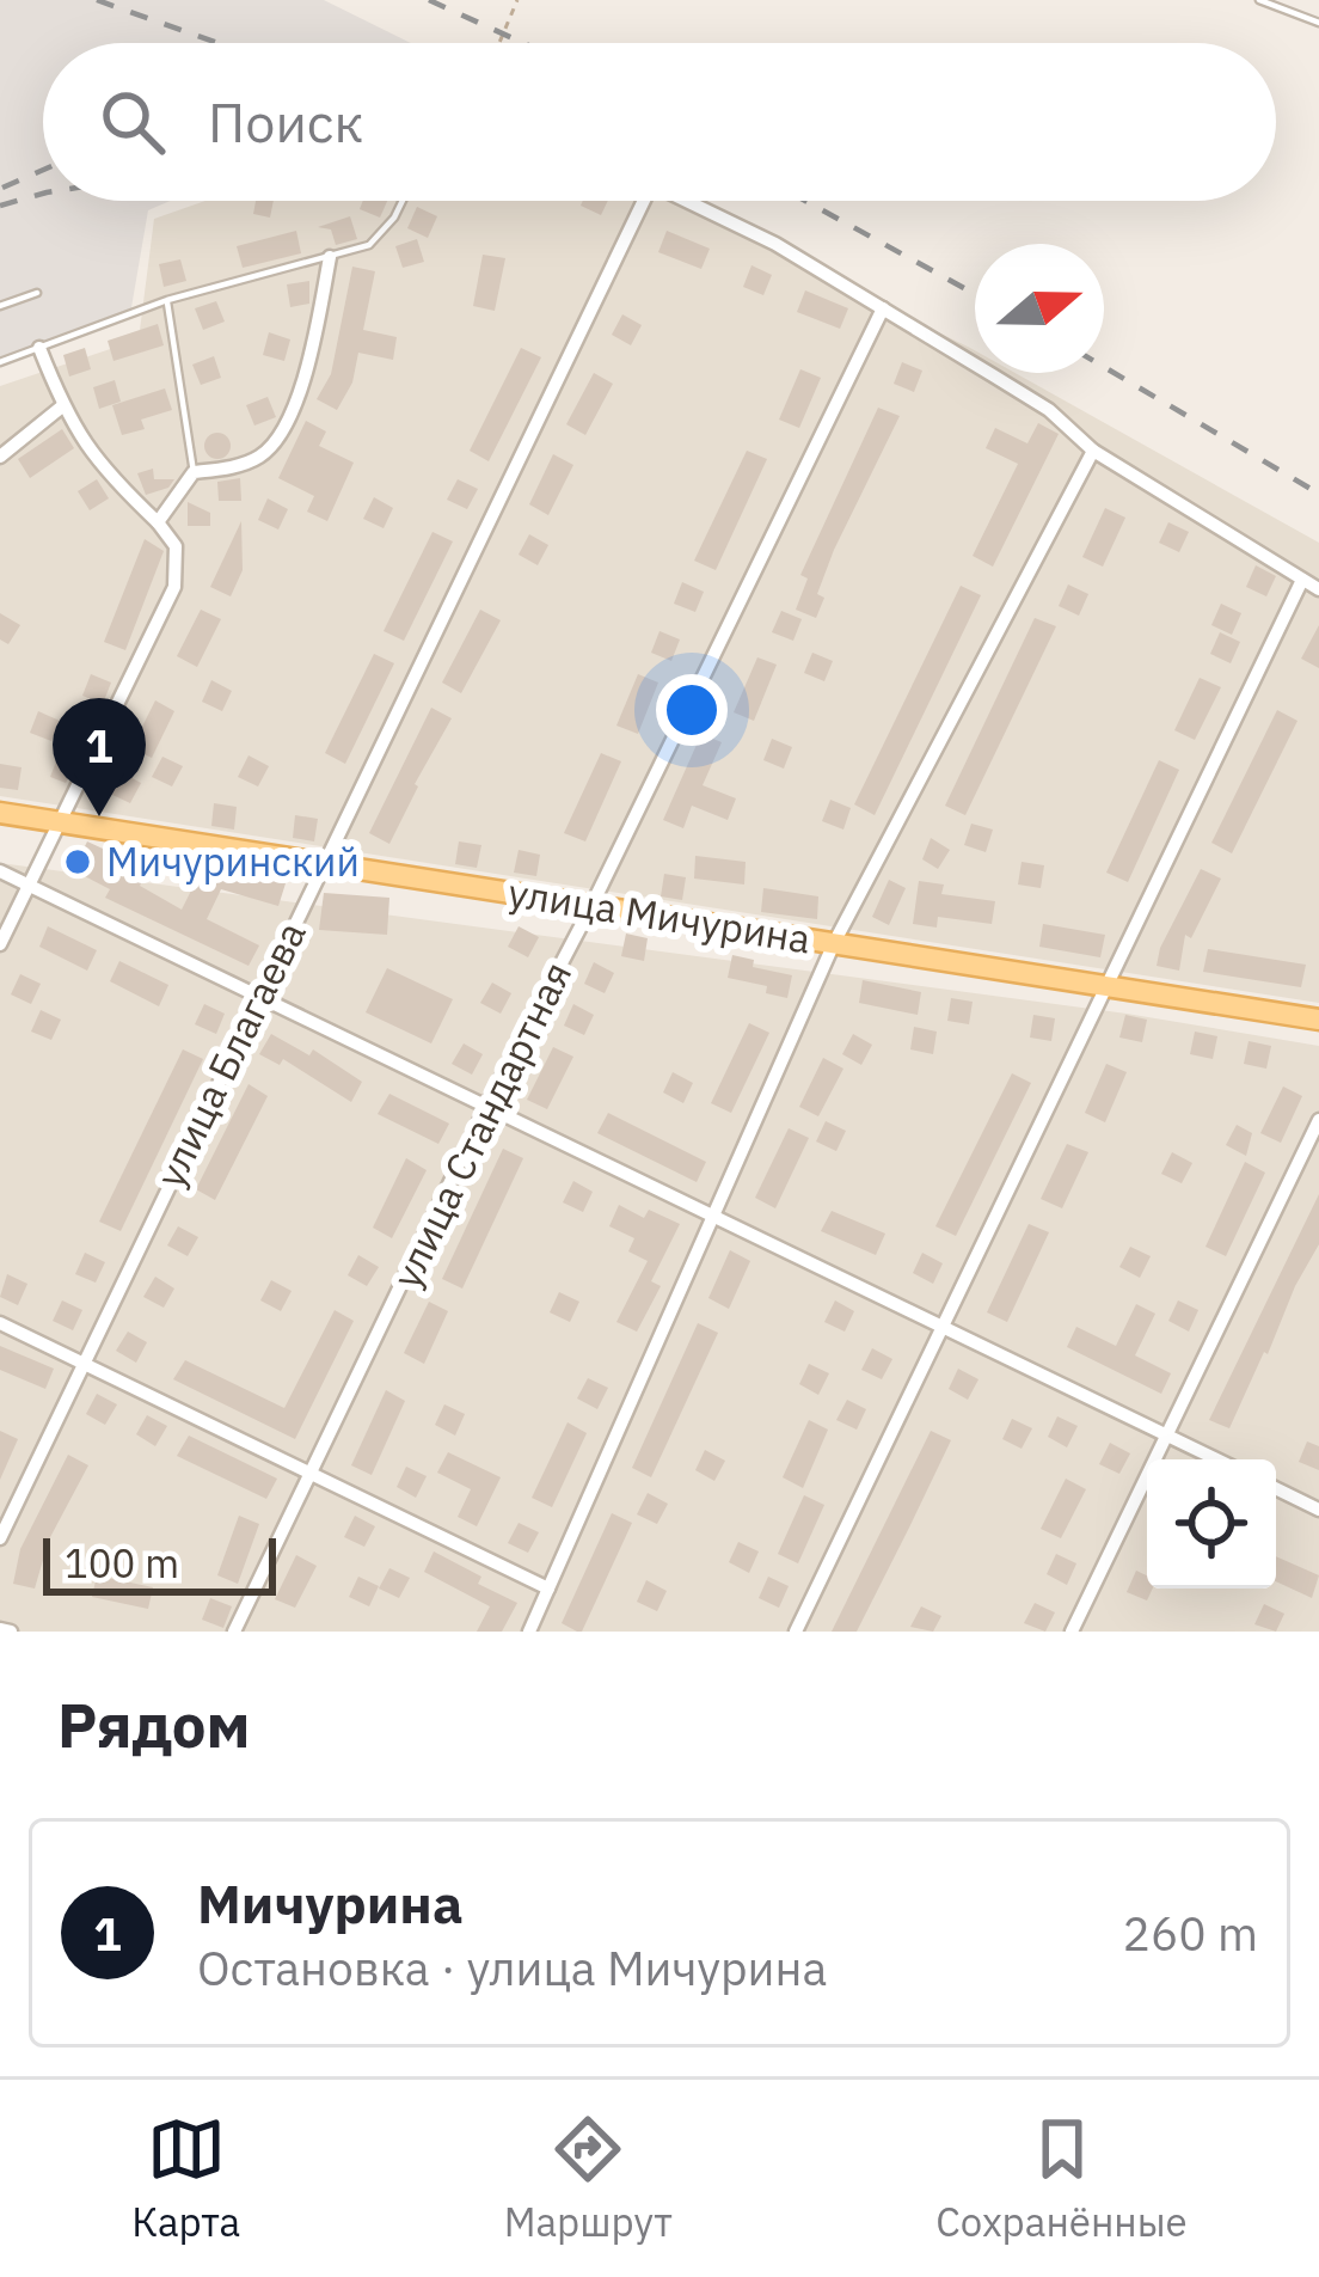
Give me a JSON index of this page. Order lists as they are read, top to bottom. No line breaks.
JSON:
{"streets":{"main road":["улица Мичурина"],"street":["улица Благаева","улица Стандартная"]},"crossings":[["улица Мичурина","улица Благаева"],["улица Мичурина","улица Стандартная"]],"places":["Мичуринский"],"scale_bar":"100 m","north":"right","page":{"search":"Поиск","pins":"1","scale":"100 m","heading":"Рядом","list":[{"mark":"1","name":"Мичурина","note":"Остановка · улица Мичурина","value":"260 m"}],"nav":["Карта","Маршрут","Сохранённые"]}}
